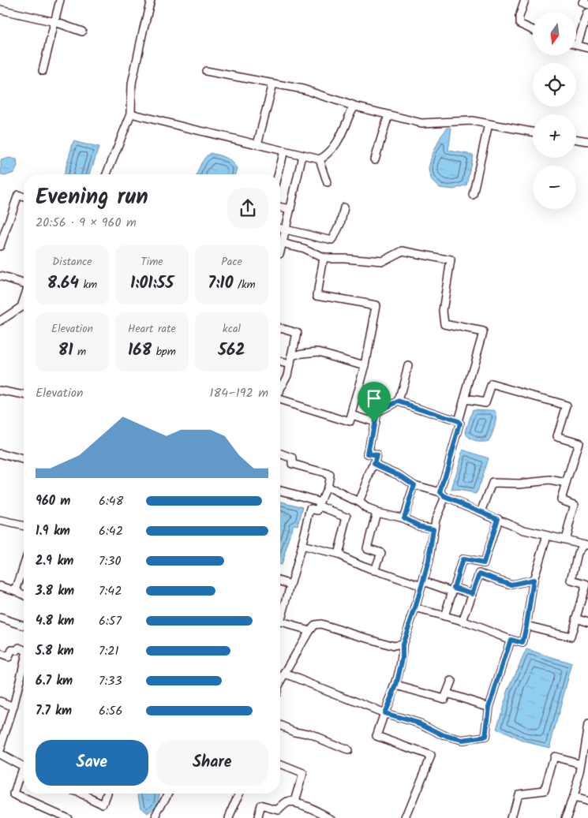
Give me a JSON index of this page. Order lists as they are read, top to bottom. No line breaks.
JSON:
{"north":"bottom","page":{"map_buttons":["+","−"],"heading":["Evening run","20:56 · 9 × 960 m"],"stats":[["Distance","8.64 km"],["Time","1:01:55"],["Pace","7:10 /km"],["Elevation","81 m"],["Heart rate","168 bpm"],["kcal","562"]],"chart":["Elevation","184–192 m"],"list":[{"name":"960 m","note":"6:48"},{"name":"1.9 km","note":"6:42"},{"name":"2.9 km","note":"7:30"},{"name":"3.8 km","note":"7:42"},{"name":"4.8 km","note":"6:57"},{"name":"5.8 km","note":"7:21"},{"name":"6.7 km","note":"7:33"},{"name":"7.7 km","note":"6:56"}],"buttons":["Save","Share"]}}
